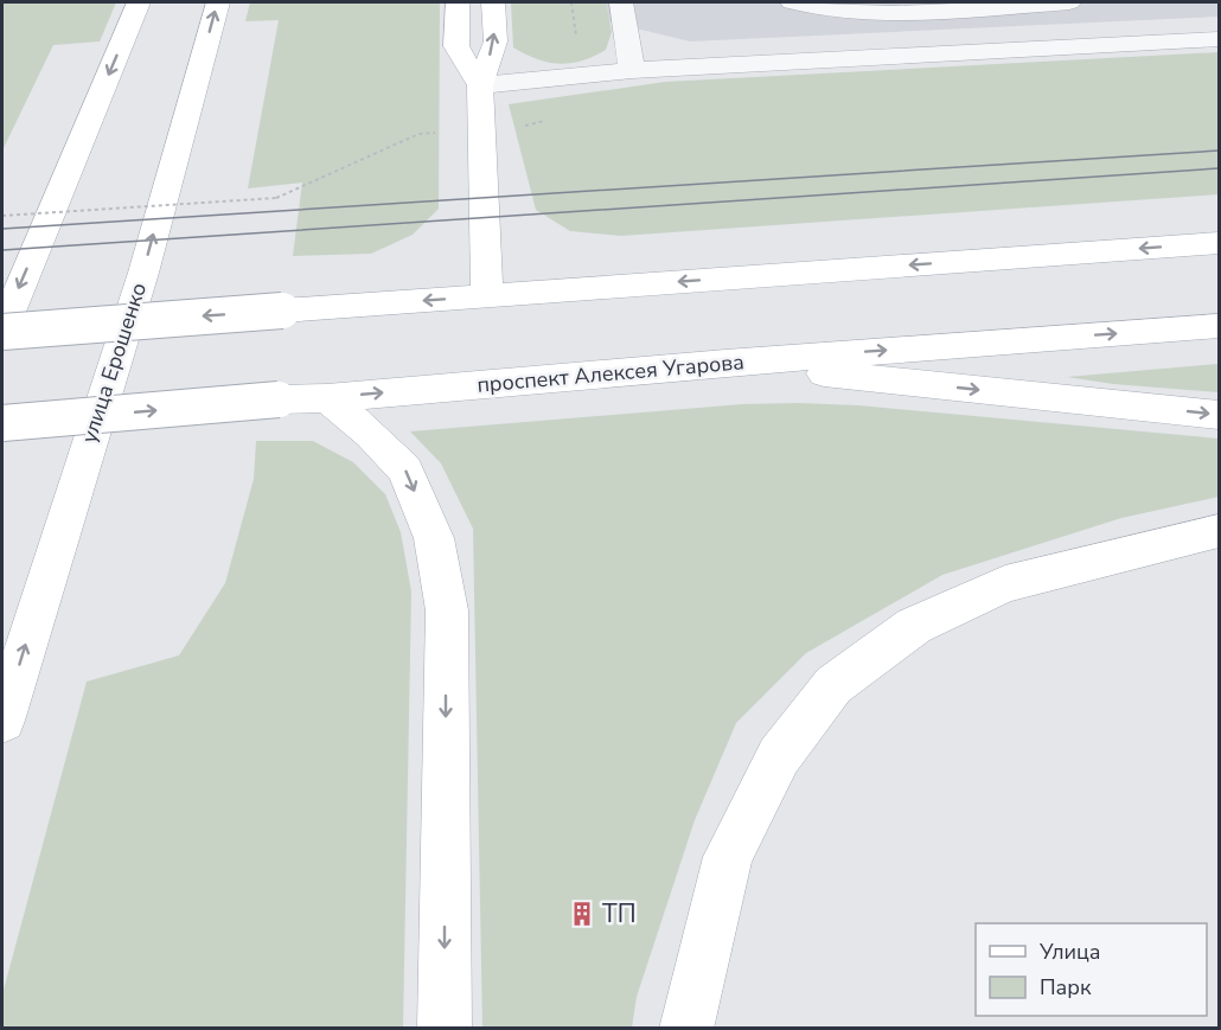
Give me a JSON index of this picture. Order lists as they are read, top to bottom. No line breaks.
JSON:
{"streets":{"main road":["улица Ерошенко","проспект Алексея Угарова"]},"places":{"building":["ТП"]},"legend":["Улица","Парк"]}
